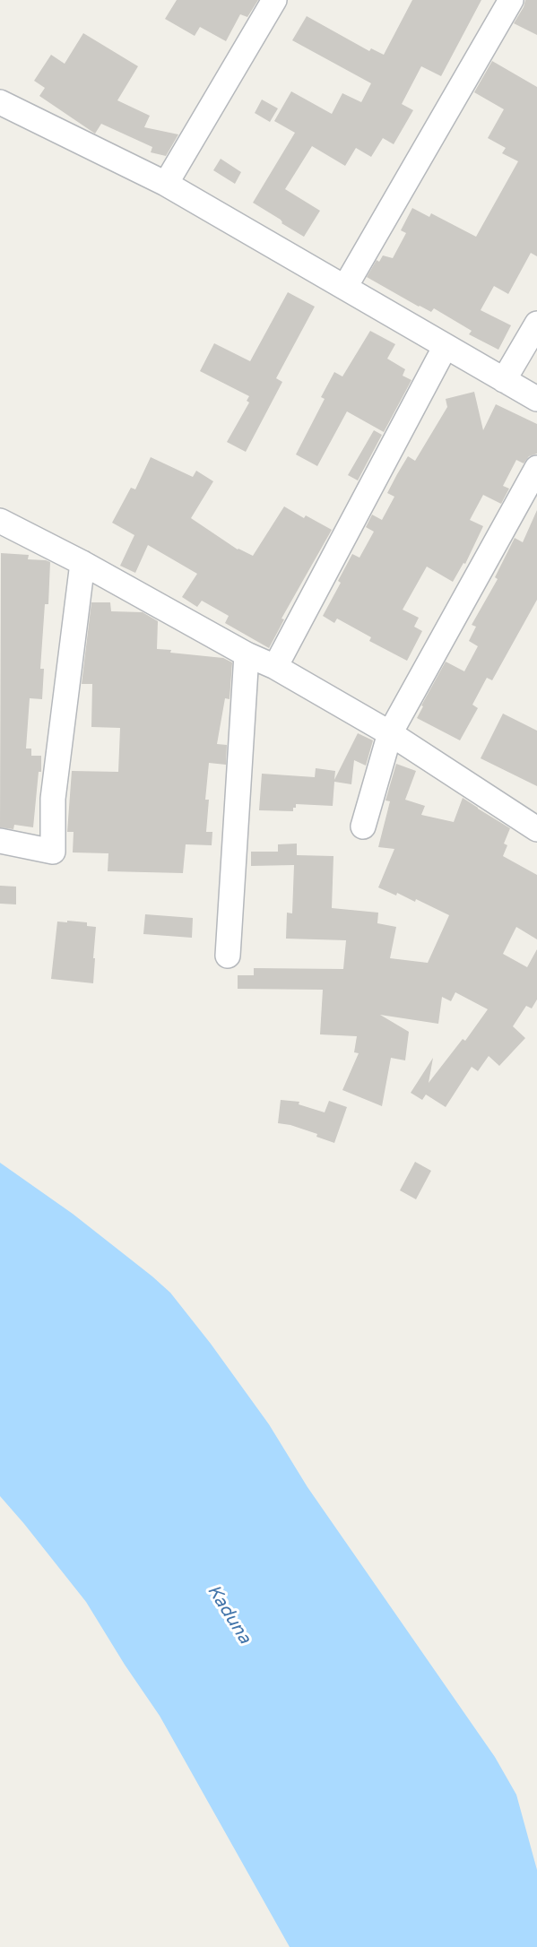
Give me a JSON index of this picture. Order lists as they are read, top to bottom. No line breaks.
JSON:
{"water":["Kaduna"]}
